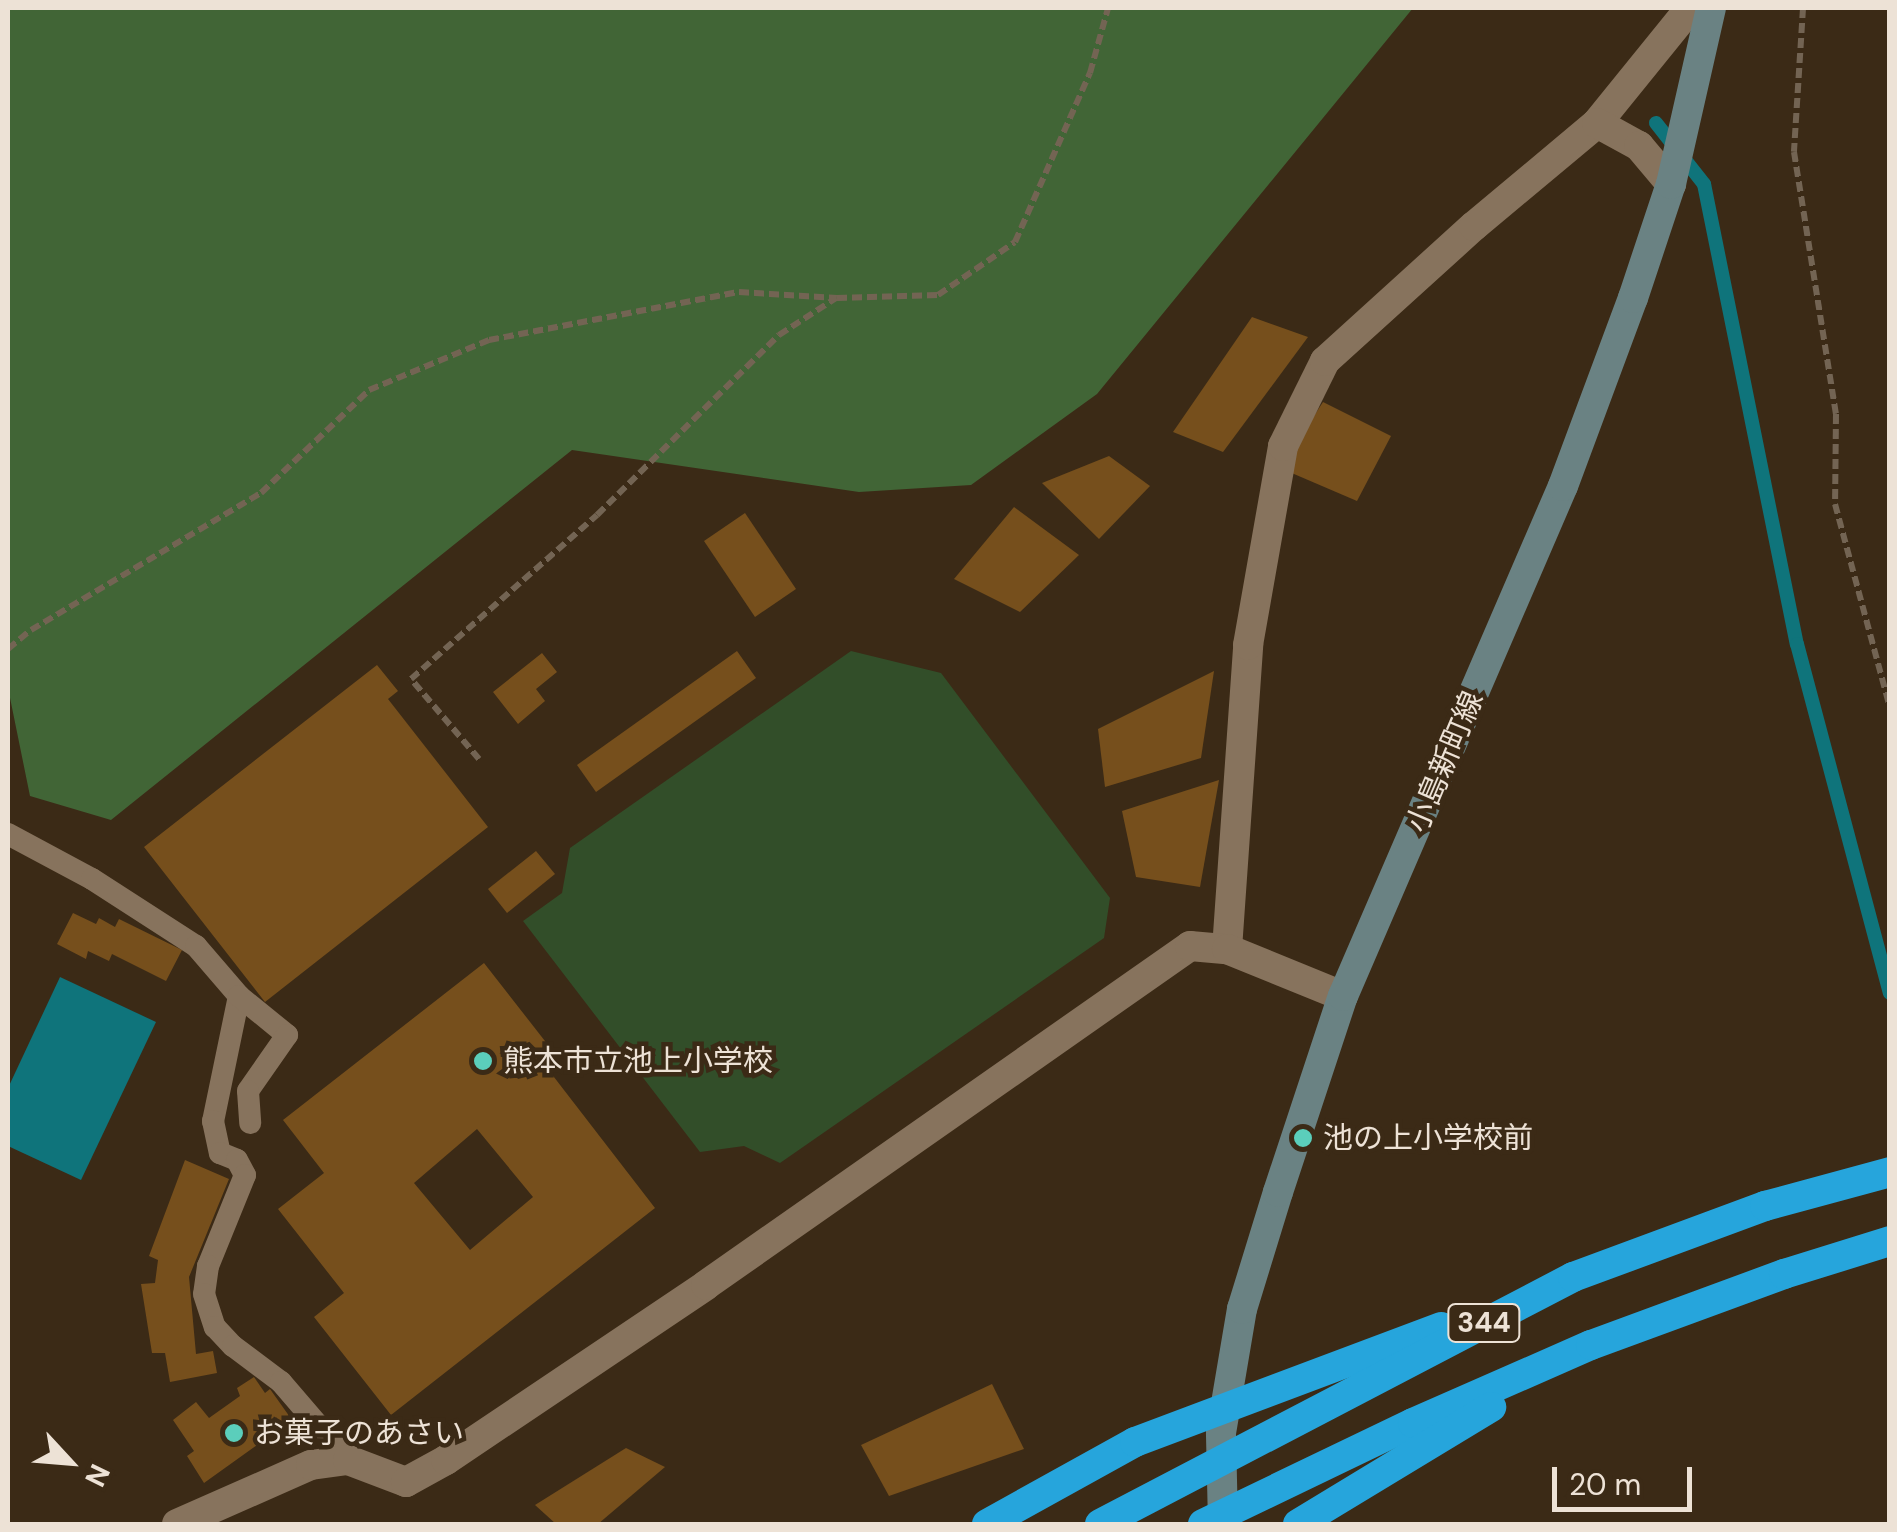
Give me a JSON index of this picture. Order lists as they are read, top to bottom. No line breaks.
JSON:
{"streets":{"highway":["344"],"main road":["小島新町線"]},"places":["熊本市立池上小学校","池の上小学校前","お菓子のあさい"],"scale_bar":"20 m","north":"bottom right"}
